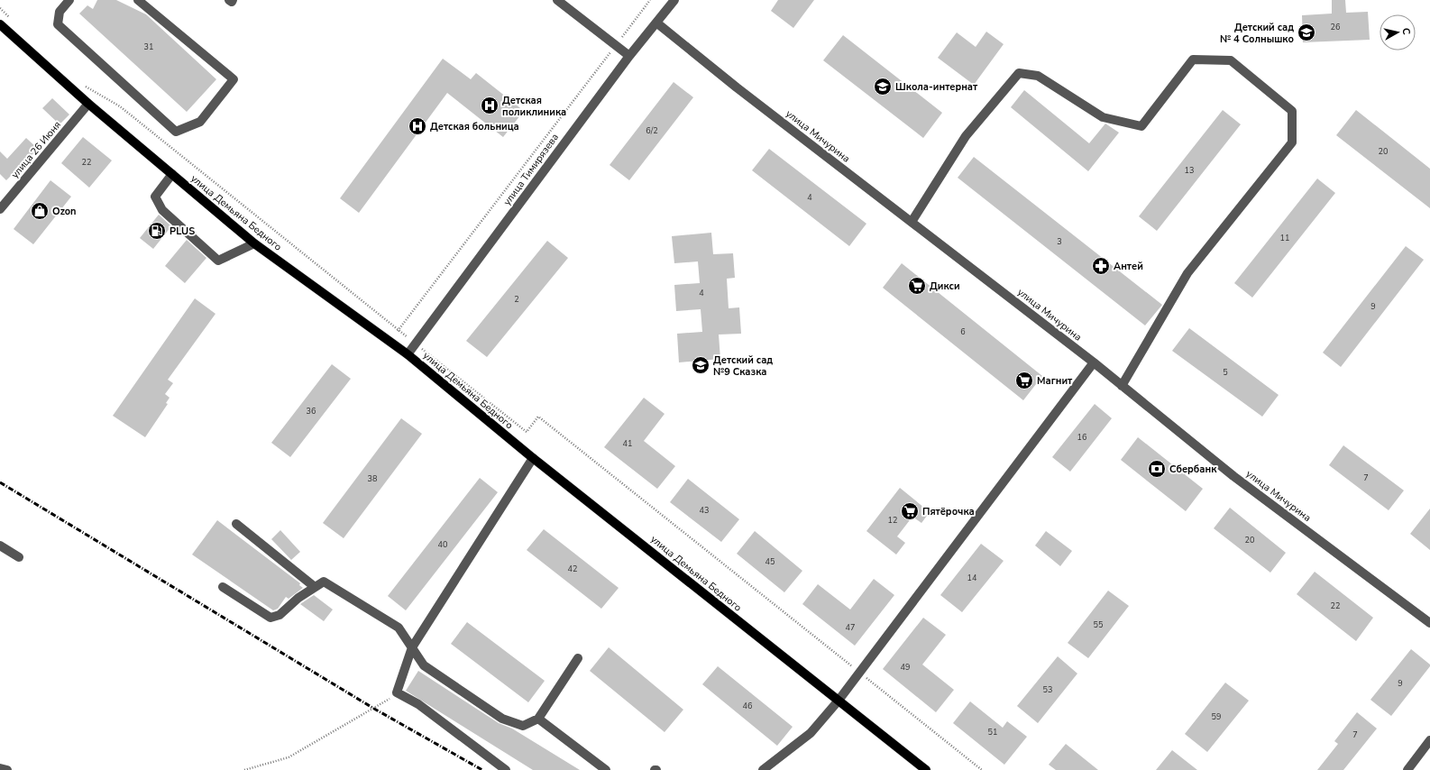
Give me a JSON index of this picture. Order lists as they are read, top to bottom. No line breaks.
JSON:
{"streets":{"main road":["улица Демьяна Бедного"],"street":["улица Мичурина","улица 26 Июня","улица Тимирязева"]},"crossings":[["улица Мичурина","улица Тимирязева"],["улица 26 Июня","улица Демьяна Бедного"],["улица Тимирязева","улица Демьяна Бедного"]],"places":{"school or university":["Детский сад № 4 Солнышко","Школа-интернат","Детский сад №9 Сказка"],"hospital":["Детская поликлиника","Детская больница"],"shop":["Ozon"],"fuel station":["PLUS"],"pharmacy":["Антей"],"supermarket":["Дикси","Магнит","Пятёрочка"],"bank":["Сбербанк"]},"house_numbers":["26","31","6/2","20","22","13","4","11","3","4","2","9","6","5","36","16","41","7","38","43","12","20","40","45","42","14","22","55","47","49","9","53","46","59","51","7"],"north":"right"}
